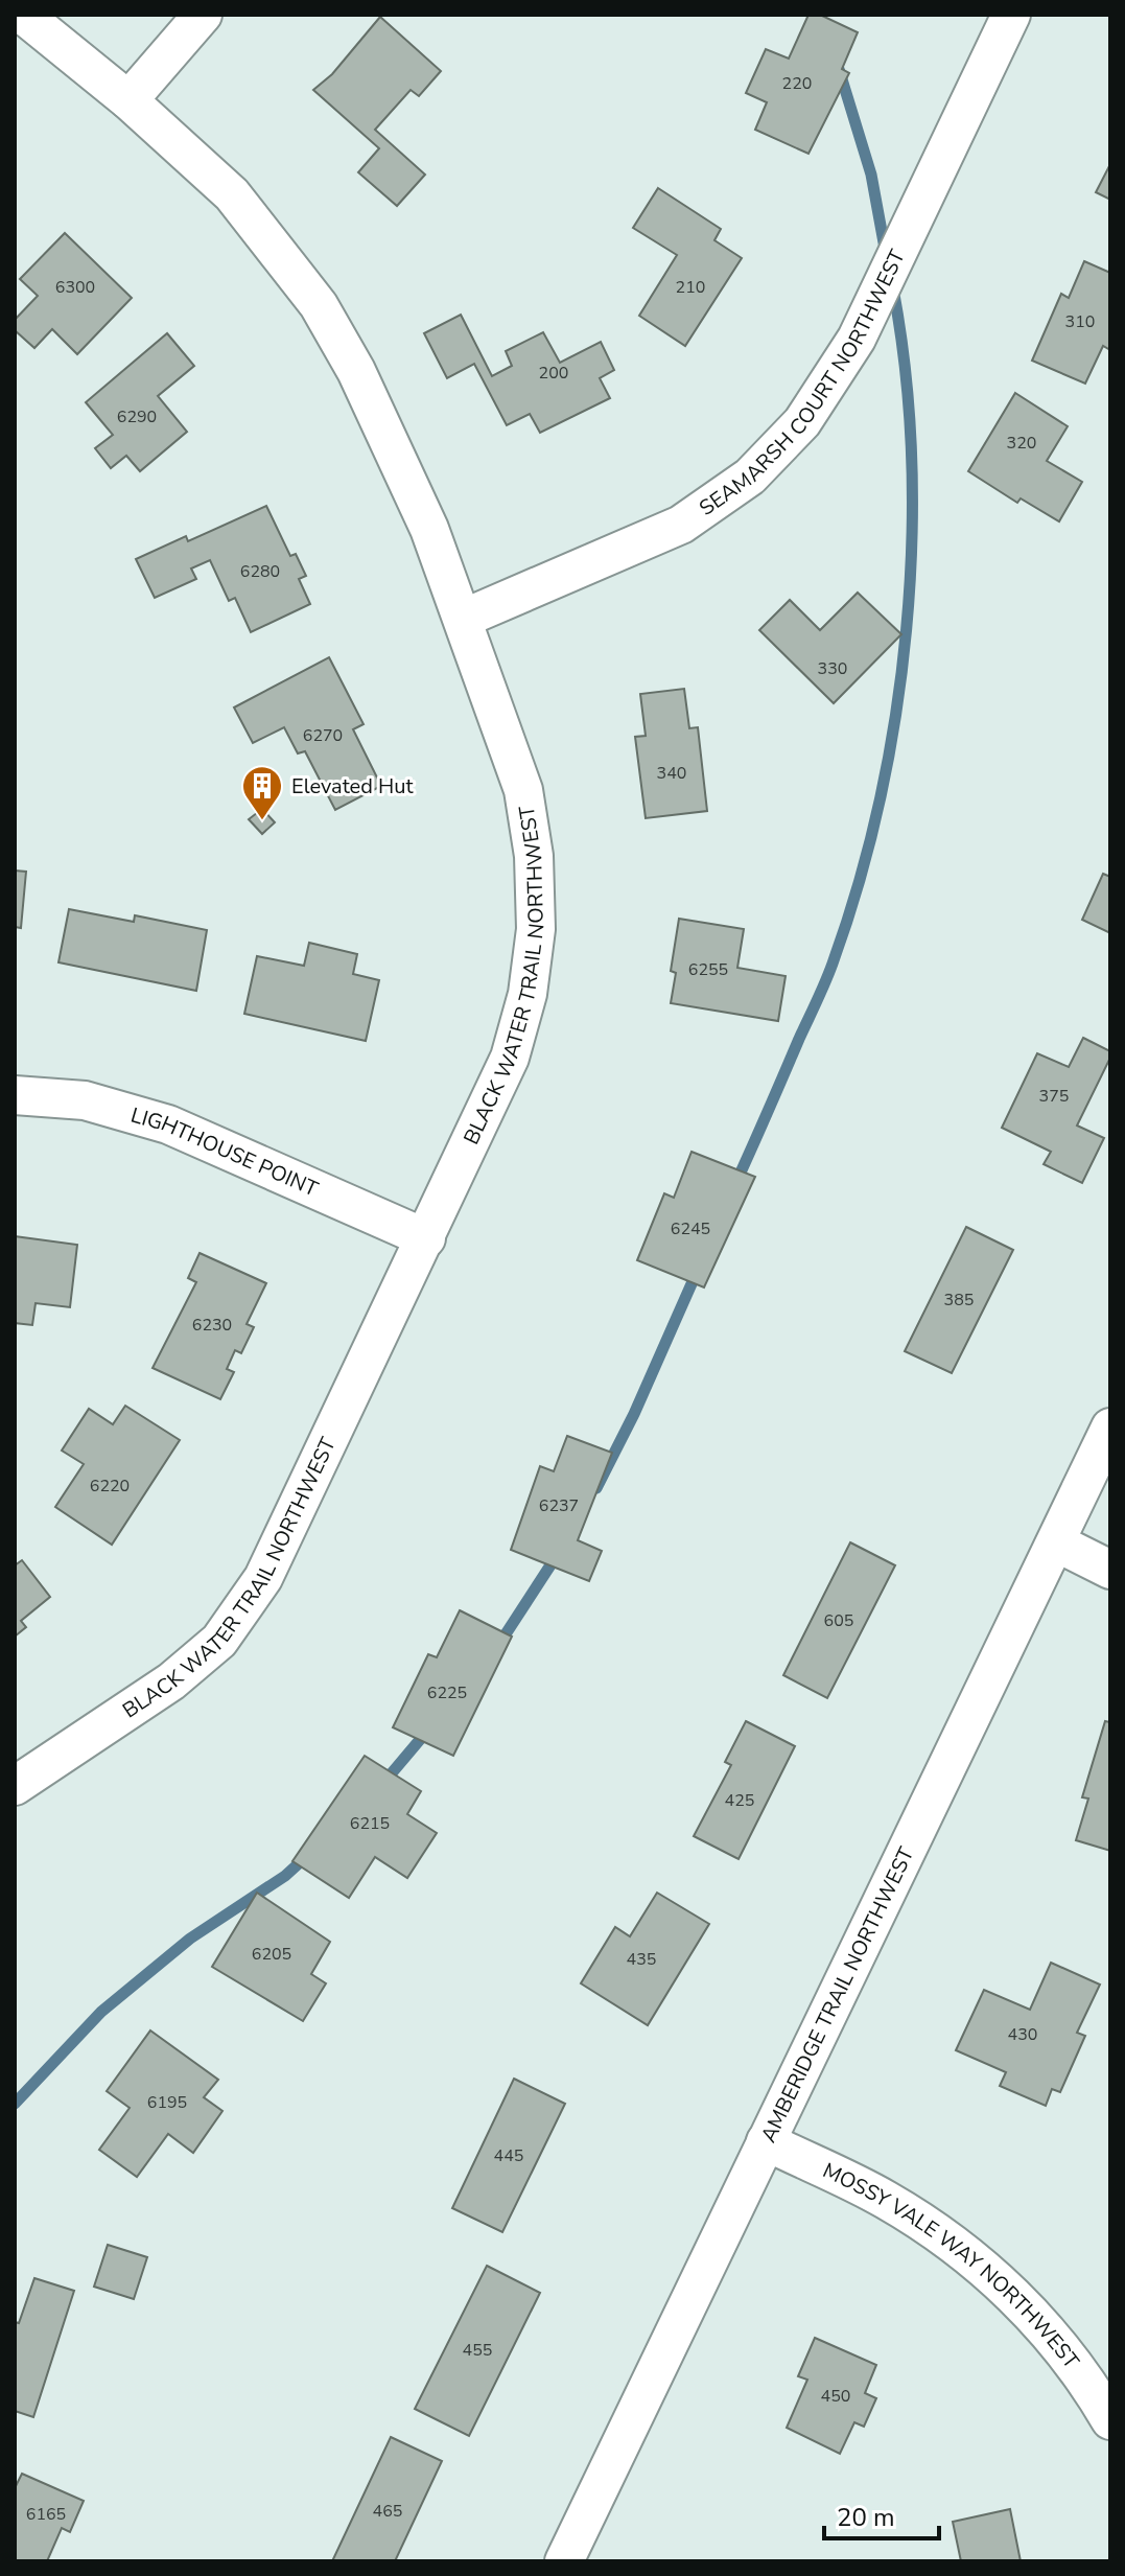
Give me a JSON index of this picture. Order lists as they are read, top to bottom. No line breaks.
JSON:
{"streets":{"street":["SEAMARSH COURT NORTHWEST","BLACK WATER TRAIL NORTHWEST","LIGHTHOUSE POINT","AMBERIDGE TRAIL NORTHWEST","MOSSY VALE WAY NORTHWEST"]},"crossings":[["SEAMARSH COURT NORTHWEST","BLACK WATER TRAIL NORTHWEST"],["BLACK WATER TRAIL NORTHWEST","LIGHTHOUSE POINT"],["AMBERIDGE TRAIL NORTHWEST","MOSSY VALE WAY NORTHWEST"]],"places":{"building":["Elevated Hut"]},"house_numbers":["220","6300","210","310","200","6290","320","6280","330","6270","340","6255","375","6245","385","6230","6220","6237","605","6225","425","6215","6205","435","430","6195","445","455","450","465","6165"],"scale_bar":"20 m"}
